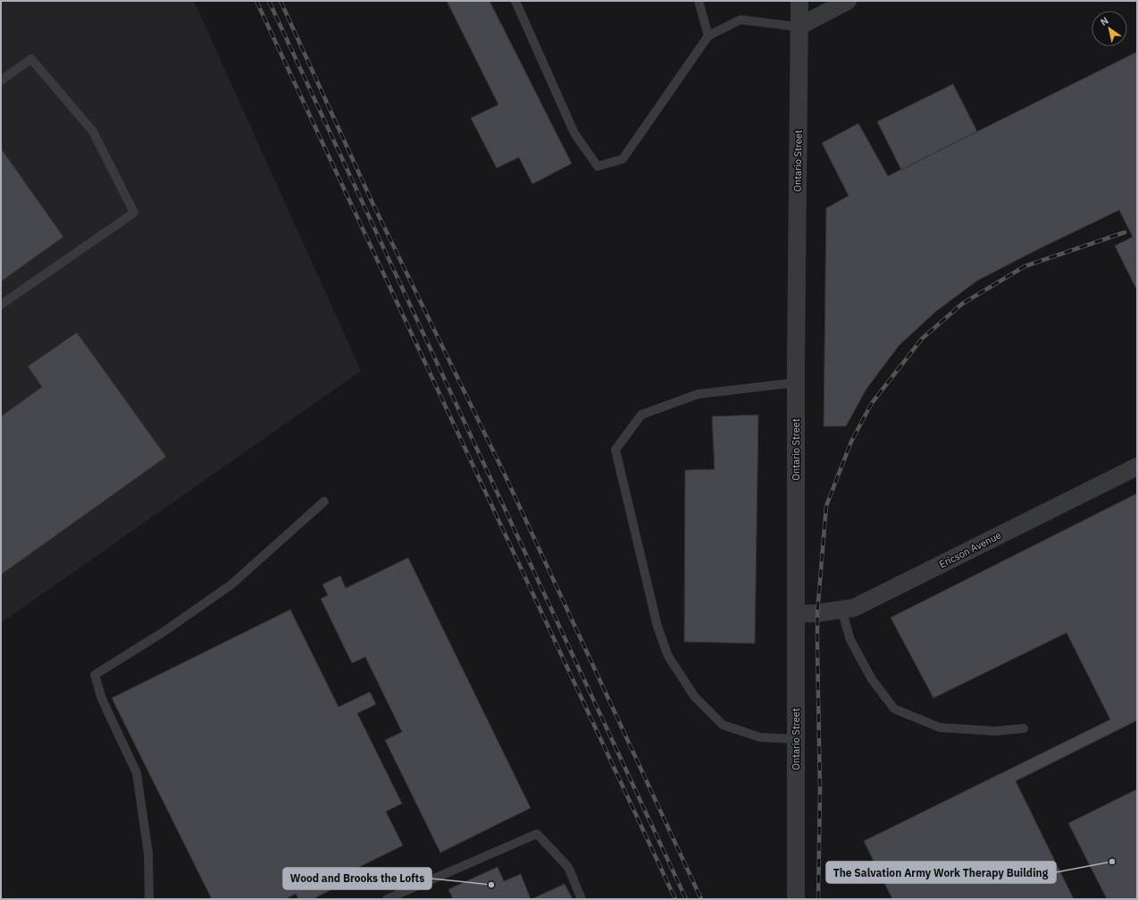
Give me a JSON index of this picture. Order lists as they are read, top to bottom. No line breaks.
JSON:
{"streets":{"street":["Ontario Street","Ericson Avenue"]},"crossings":[["Ontario Street","Ericson Avenue"]],"places":["The Salvation Army Work Therapy Building","Wood and Brooks the Lofts"],"north":"top left"}
